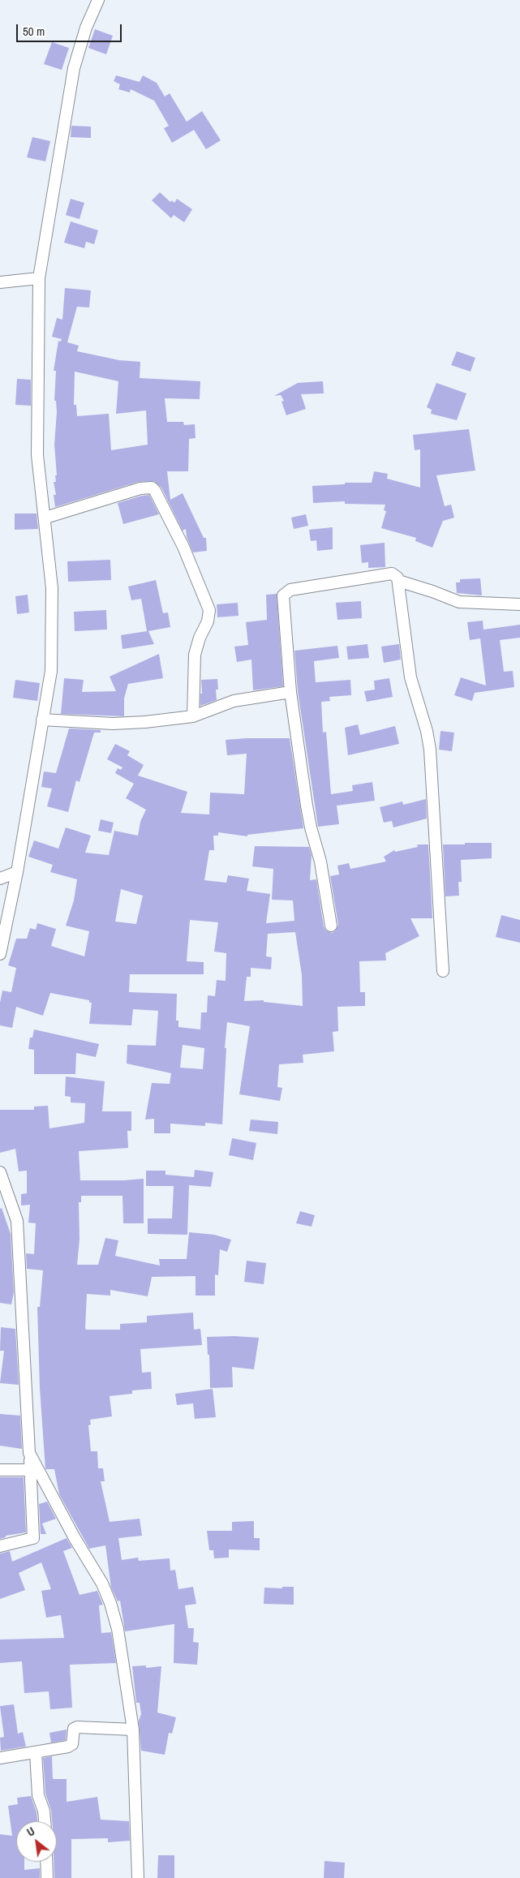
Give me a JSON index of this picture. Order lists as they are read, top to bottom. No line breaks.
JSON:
{"scale_bar":"50 m","north":"top left"}
